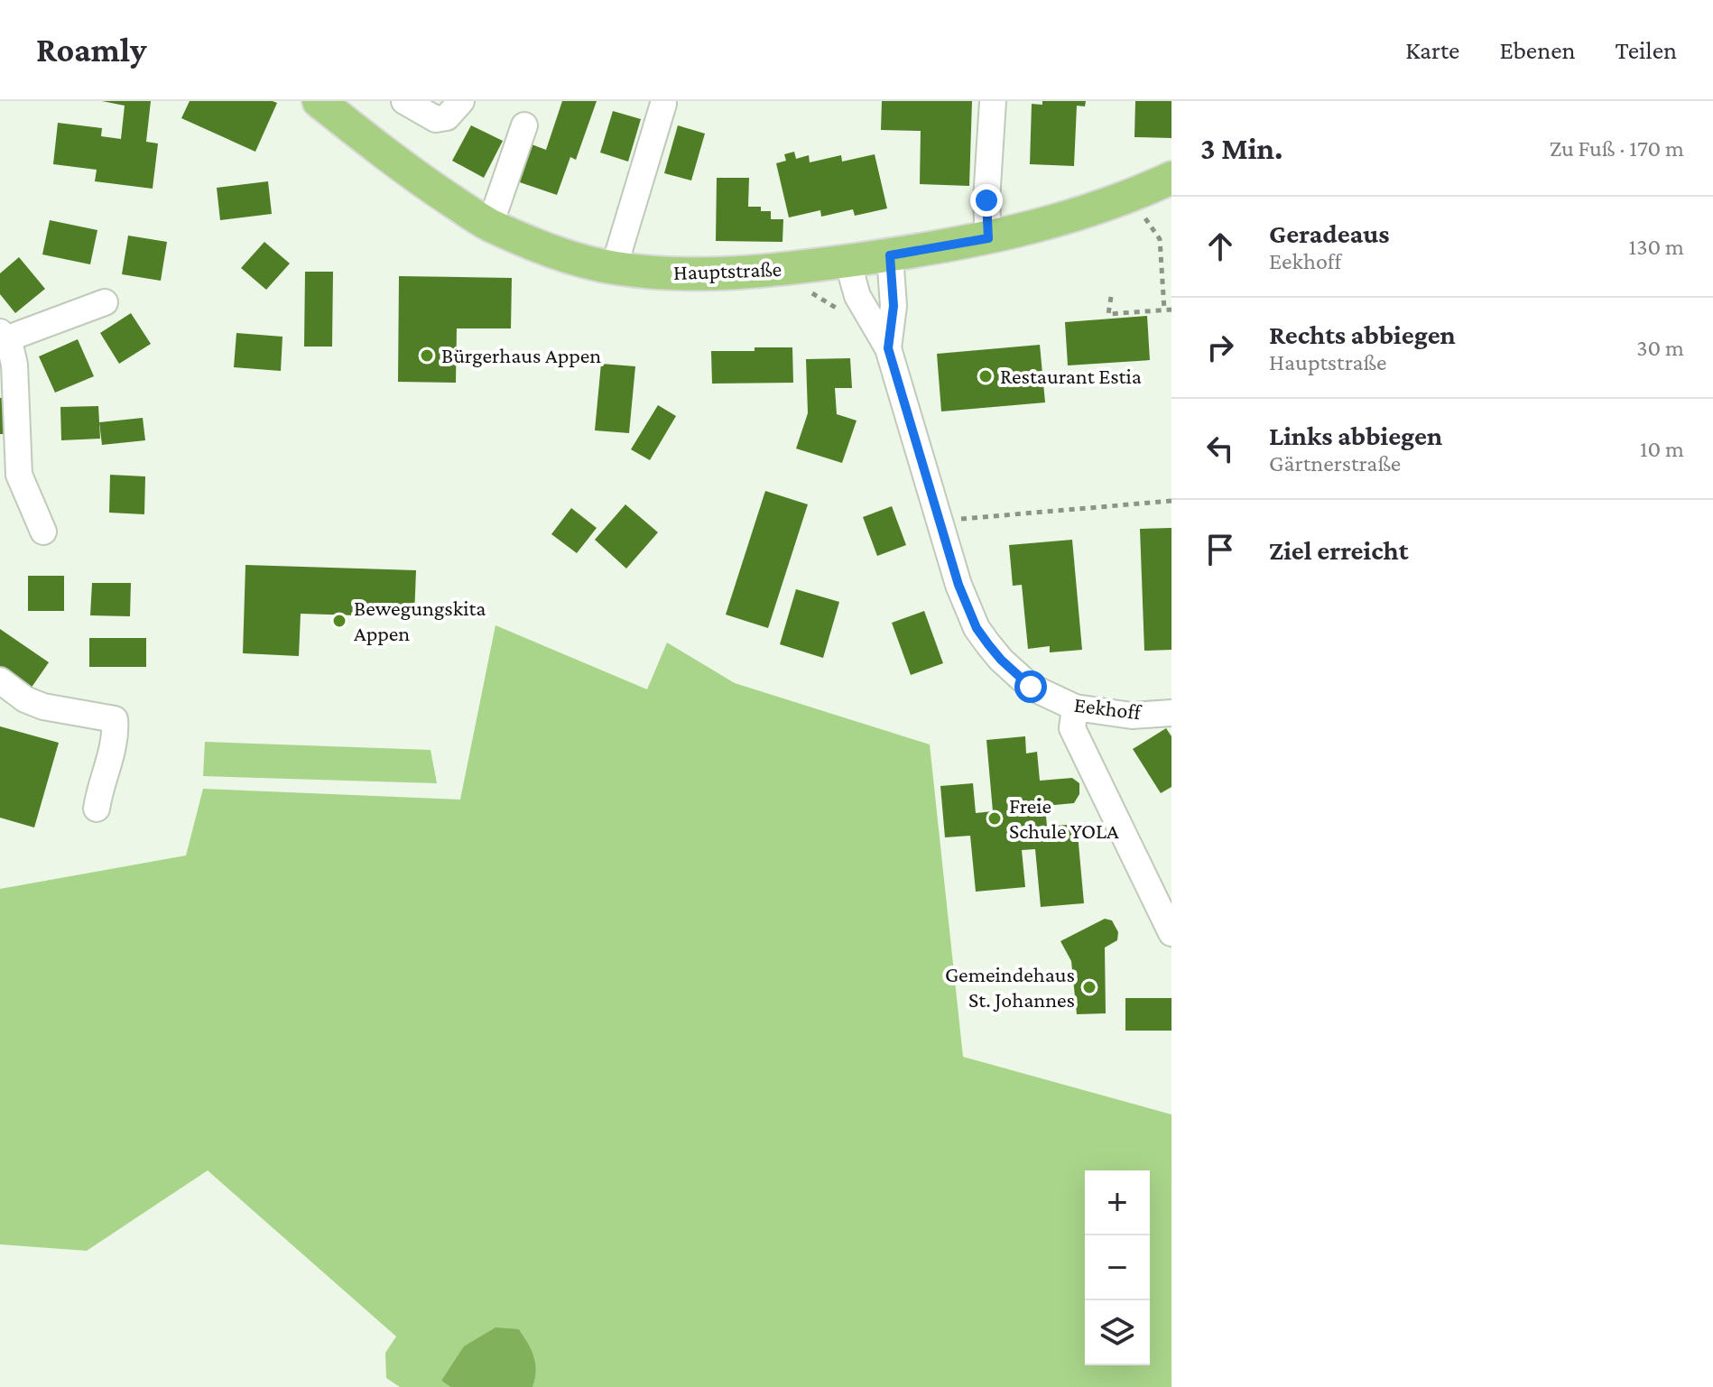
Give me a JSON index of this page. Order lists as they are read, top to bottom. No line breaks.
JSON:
{"streets":{"main road":["Hauptstraße"],"street":["Eekhoff"]},"crossings":[["Hauptstraße","Eekhoff"]],"places":["Bürgerhaus Appen","Restaurant Estia","Bewegungskita Appen","Freie Schule YOLA","Gemeindehaus St. Johannes"],"page":{"header":"Roamly","nav":["Karte","Ebenen","Teilen"],"heading":["3 Min.","Zu Fuß · 170 m"],"list":[["Geradeaus","Eekhoff","130 m"],["Rechts abbiegen","Hauptstraße","30 m"],["Links abbiegen","Gärtnerstraße","10 m"],"Ziel erreicht"],"map_buttons":["+","−"]}}
